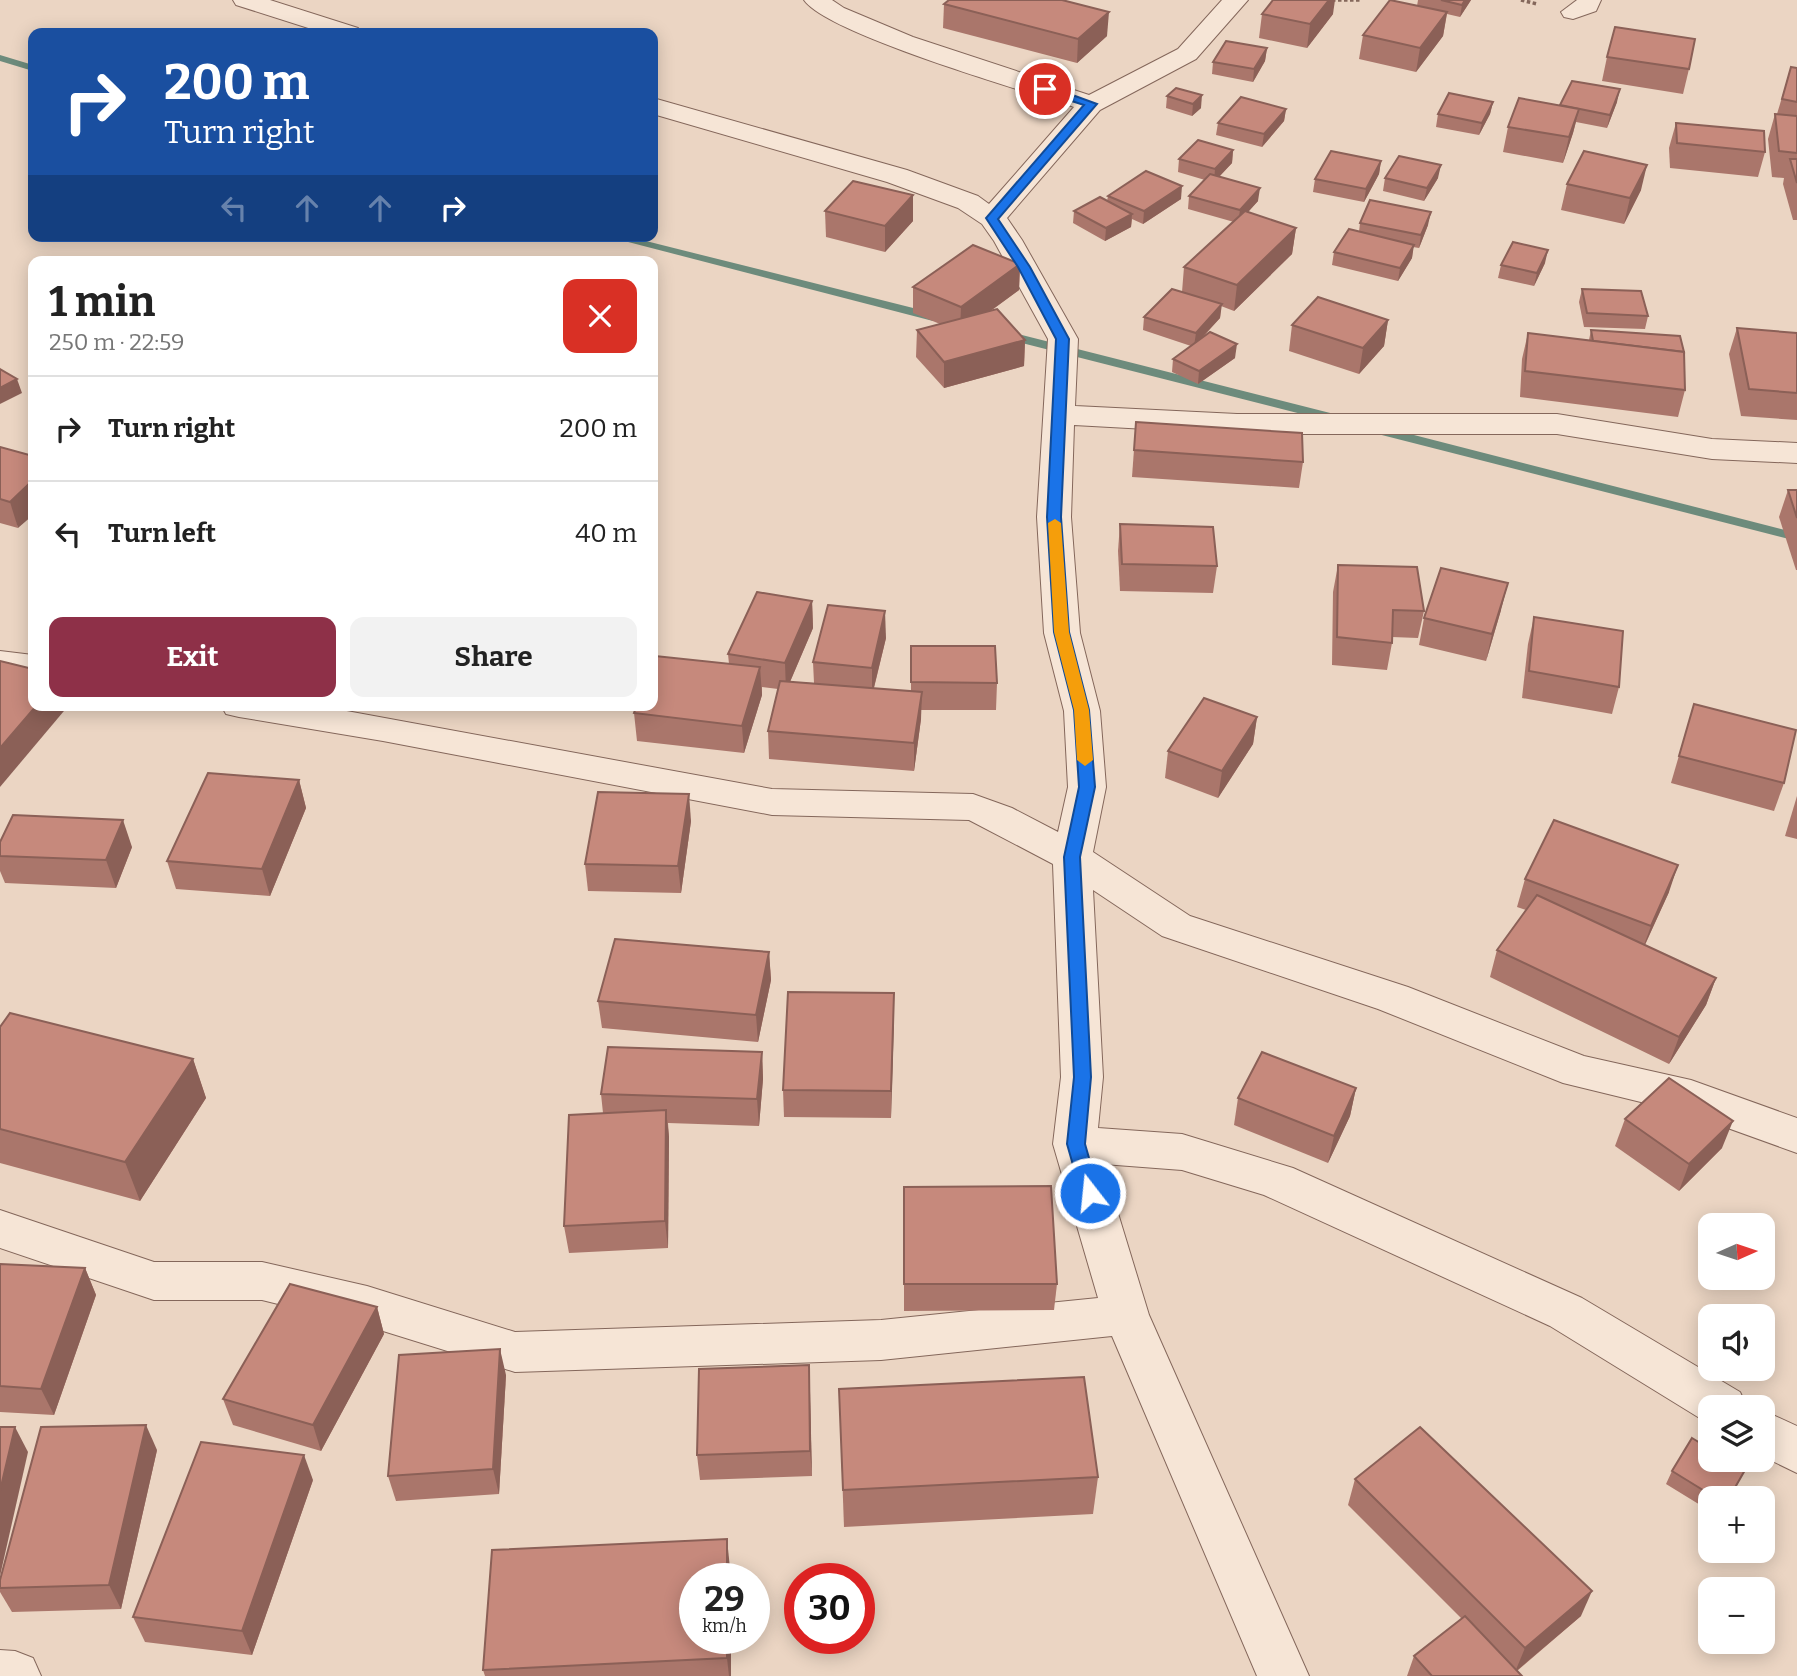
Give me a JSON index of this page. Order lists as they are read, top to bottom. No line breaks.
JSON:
{"north":"right","page":{"turn":["200 m","Turn right"],"heading":["1 min","250 m · 22:59"],"list":[{"name":"Turn right","value":"200 m"},{"name":"Turn left","value":"40 m"}],"buttons":["Exit","Share"],"map_buttons":["+","−"],"speed":"29 km/h","limit":"30"}}
